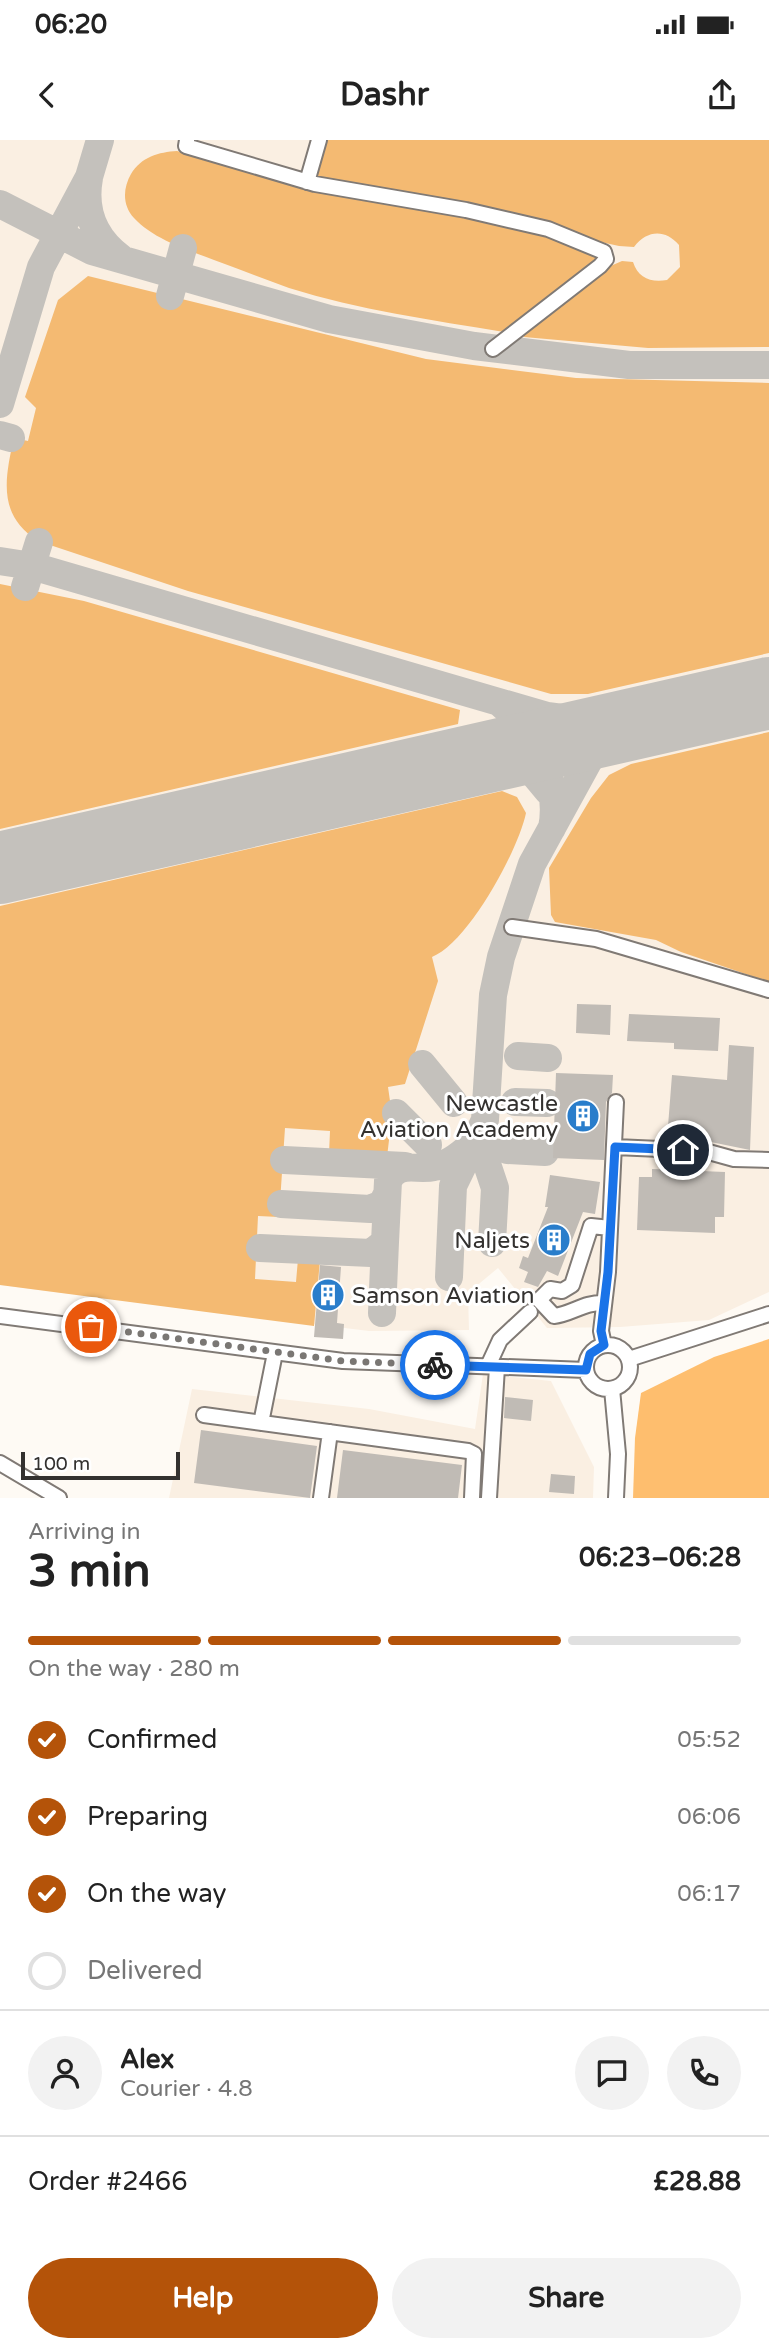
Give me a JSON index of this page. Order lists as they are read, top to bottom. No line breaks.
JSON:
{"places":{"building":["Newcastle Aviation Academy","Naljets","Samson Aviation"]},"scale_bar":"100 m","page":{"status":"06:20","header":"Dashr","scale":"100 m","heading":["3 min","Arriving in","06:23–06:28"],"panel":["Alex","Courier · 4.8","Order #2466","£28.88"],"bar":"On the way · 280 m","list":[["Confirmed","05:52"],["Preparing","06:06"],["On the way","06:17"],"Delivered"],"buttons":["Help","Share"]}}
